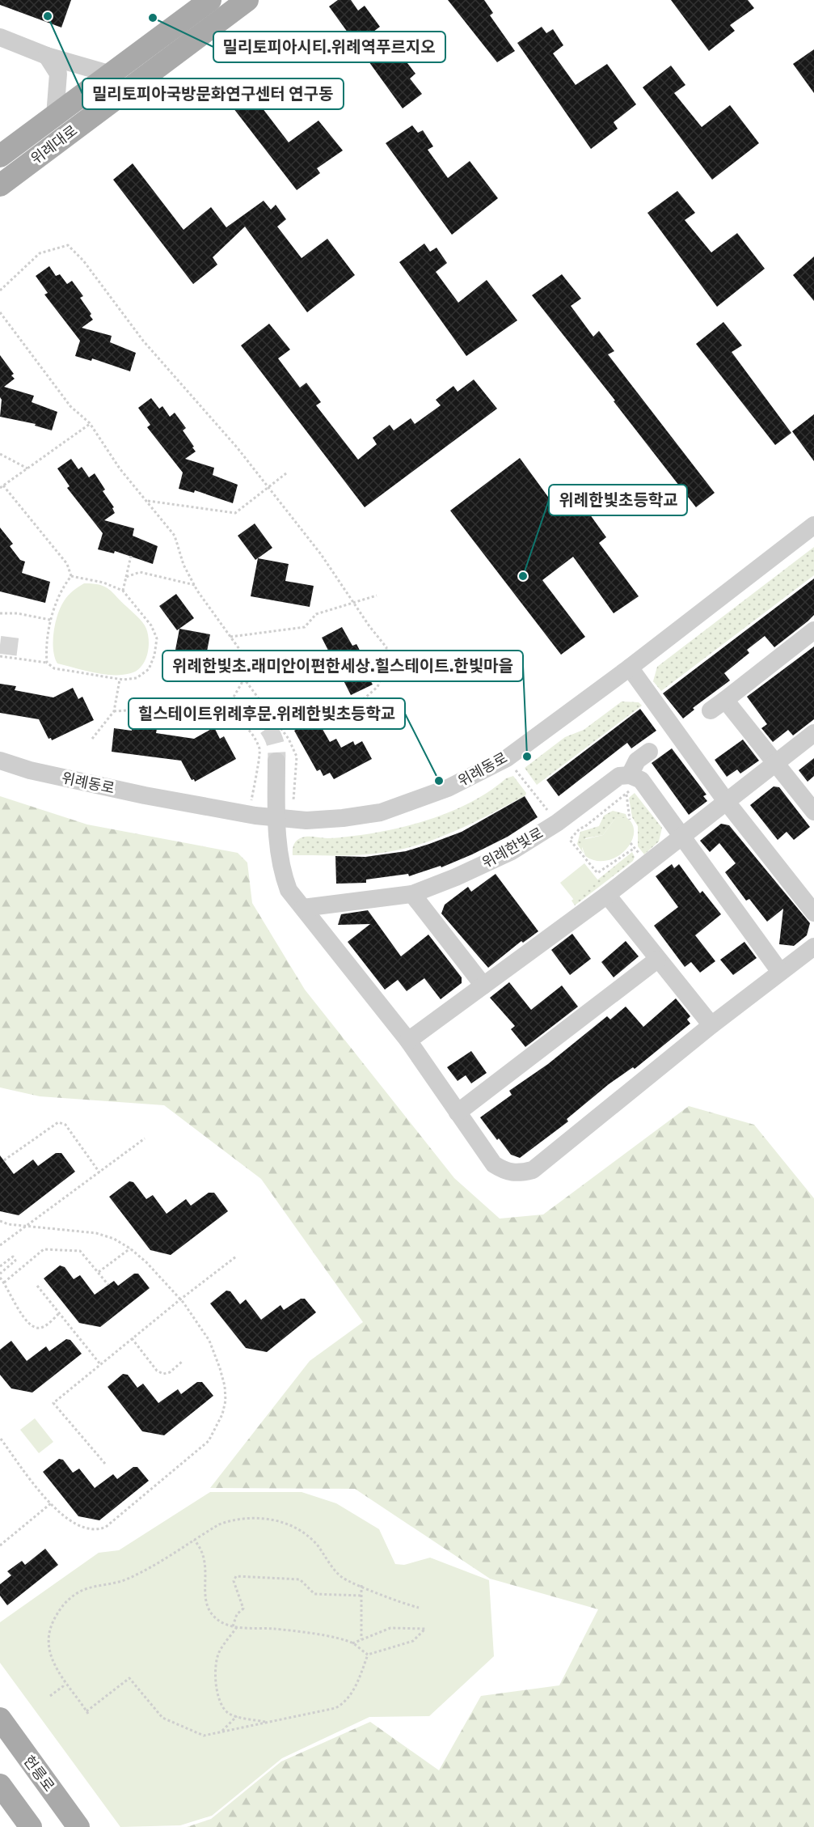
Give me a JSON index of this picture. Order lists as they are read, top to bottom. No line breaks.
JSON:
{"streets":{"main road":["위례대로","헌릉로"],"street":["위례동로","위례한빛로"]},"places":["밀리토피아국방문화연구센터 연구동","밀리토피아시티.위례역푸르지오","위례한빛초등학교","위례한빛초.래미안이편한세상.힐스테이트.한빛마을","힐스테이트위례후문.위례한빛초등학교"]}
